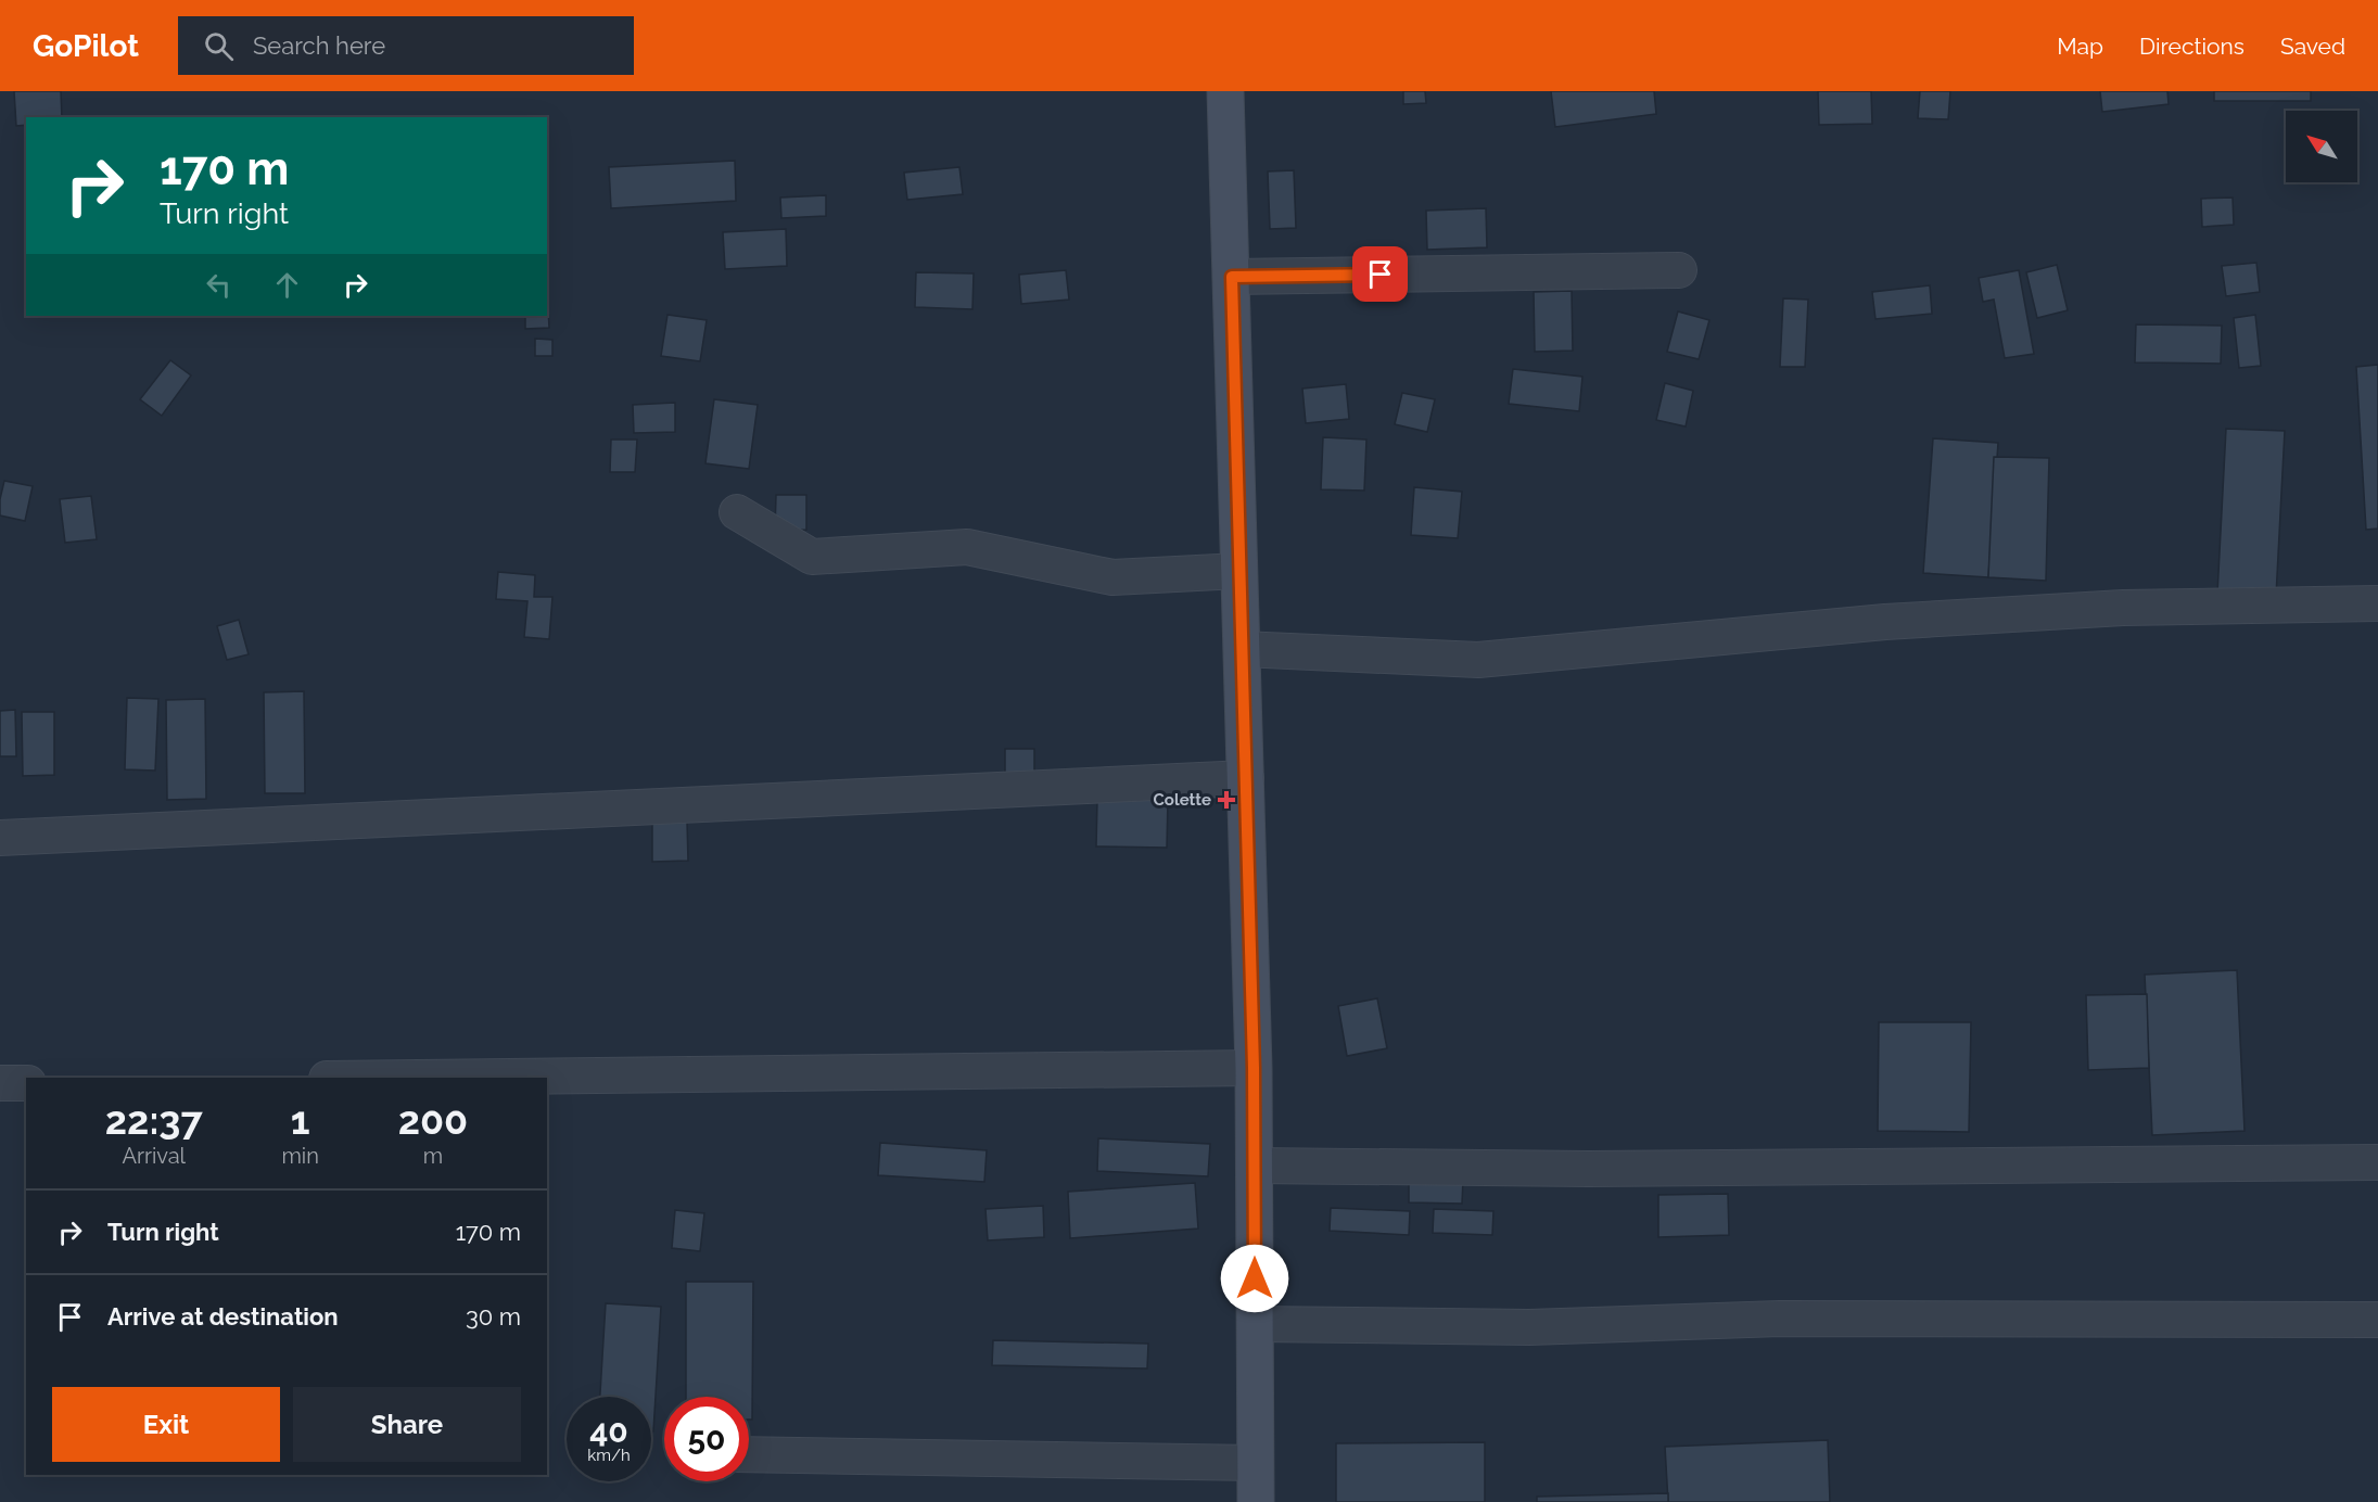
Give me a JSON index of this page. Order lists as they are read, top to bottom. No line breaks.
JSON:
{"places":{"health":["Colette"]},"north":"top left","page":{"header":"GoPilot","search":"Search here","nav":["Map","Directions","Saved"],"turn":["170 m","Turn right"],"eta":["22:37","Arrival","1","min","200","m"],"list":[{"name":"Turn right","value":"170 m"},{"name":"Arrive at destination","value":"30 m"}],"buttons":["Exit","Share"],"speed":"40 km/h","limit":"50"}}
